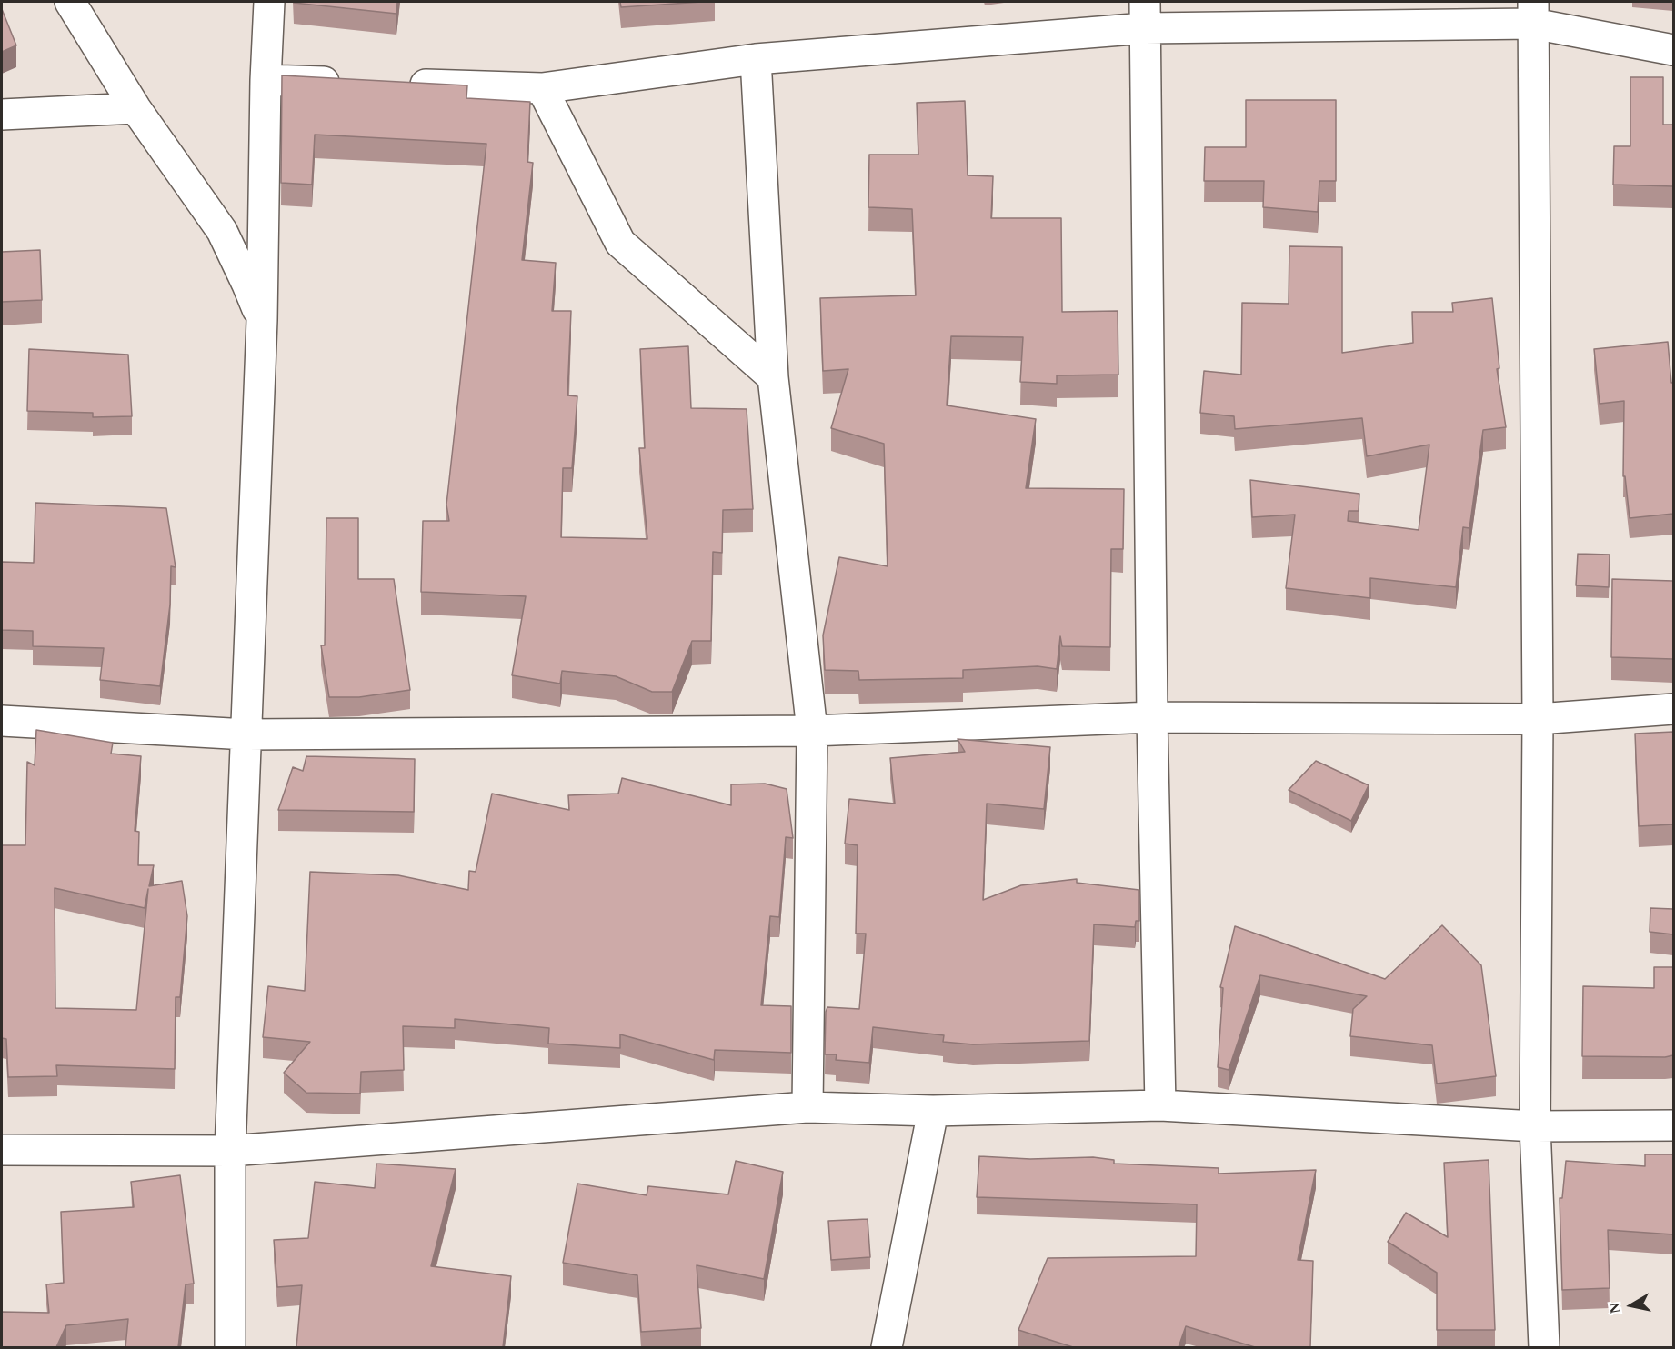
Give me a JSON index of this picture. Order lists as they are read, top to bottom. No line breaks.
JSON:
{"north":"left"}
